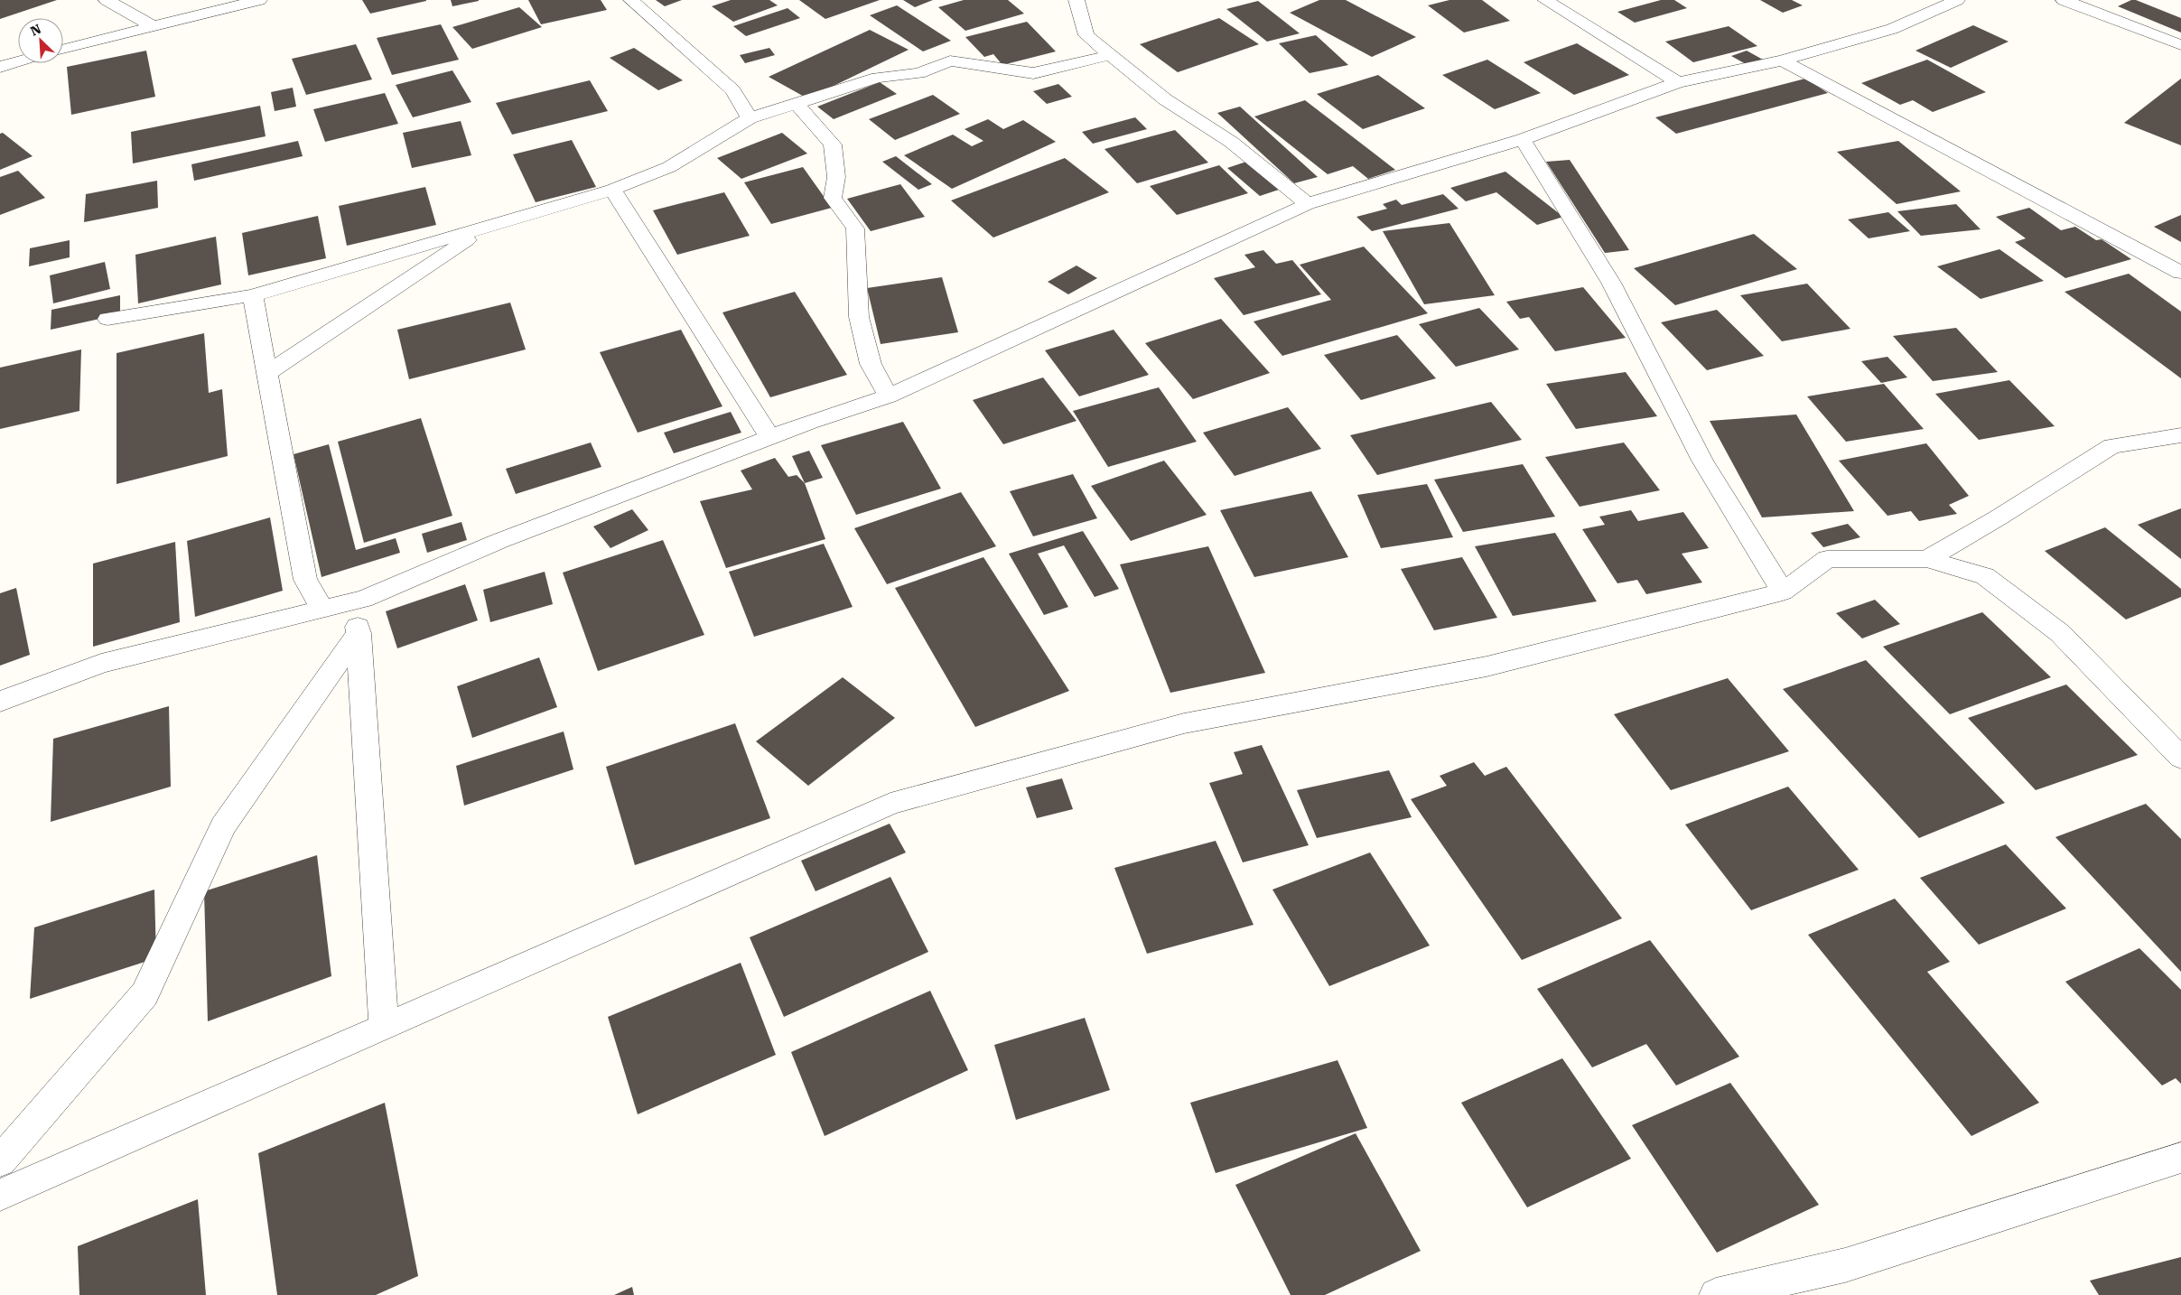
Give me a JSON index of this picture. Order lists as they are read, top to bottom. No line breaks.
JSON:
{"north":"top left"}
